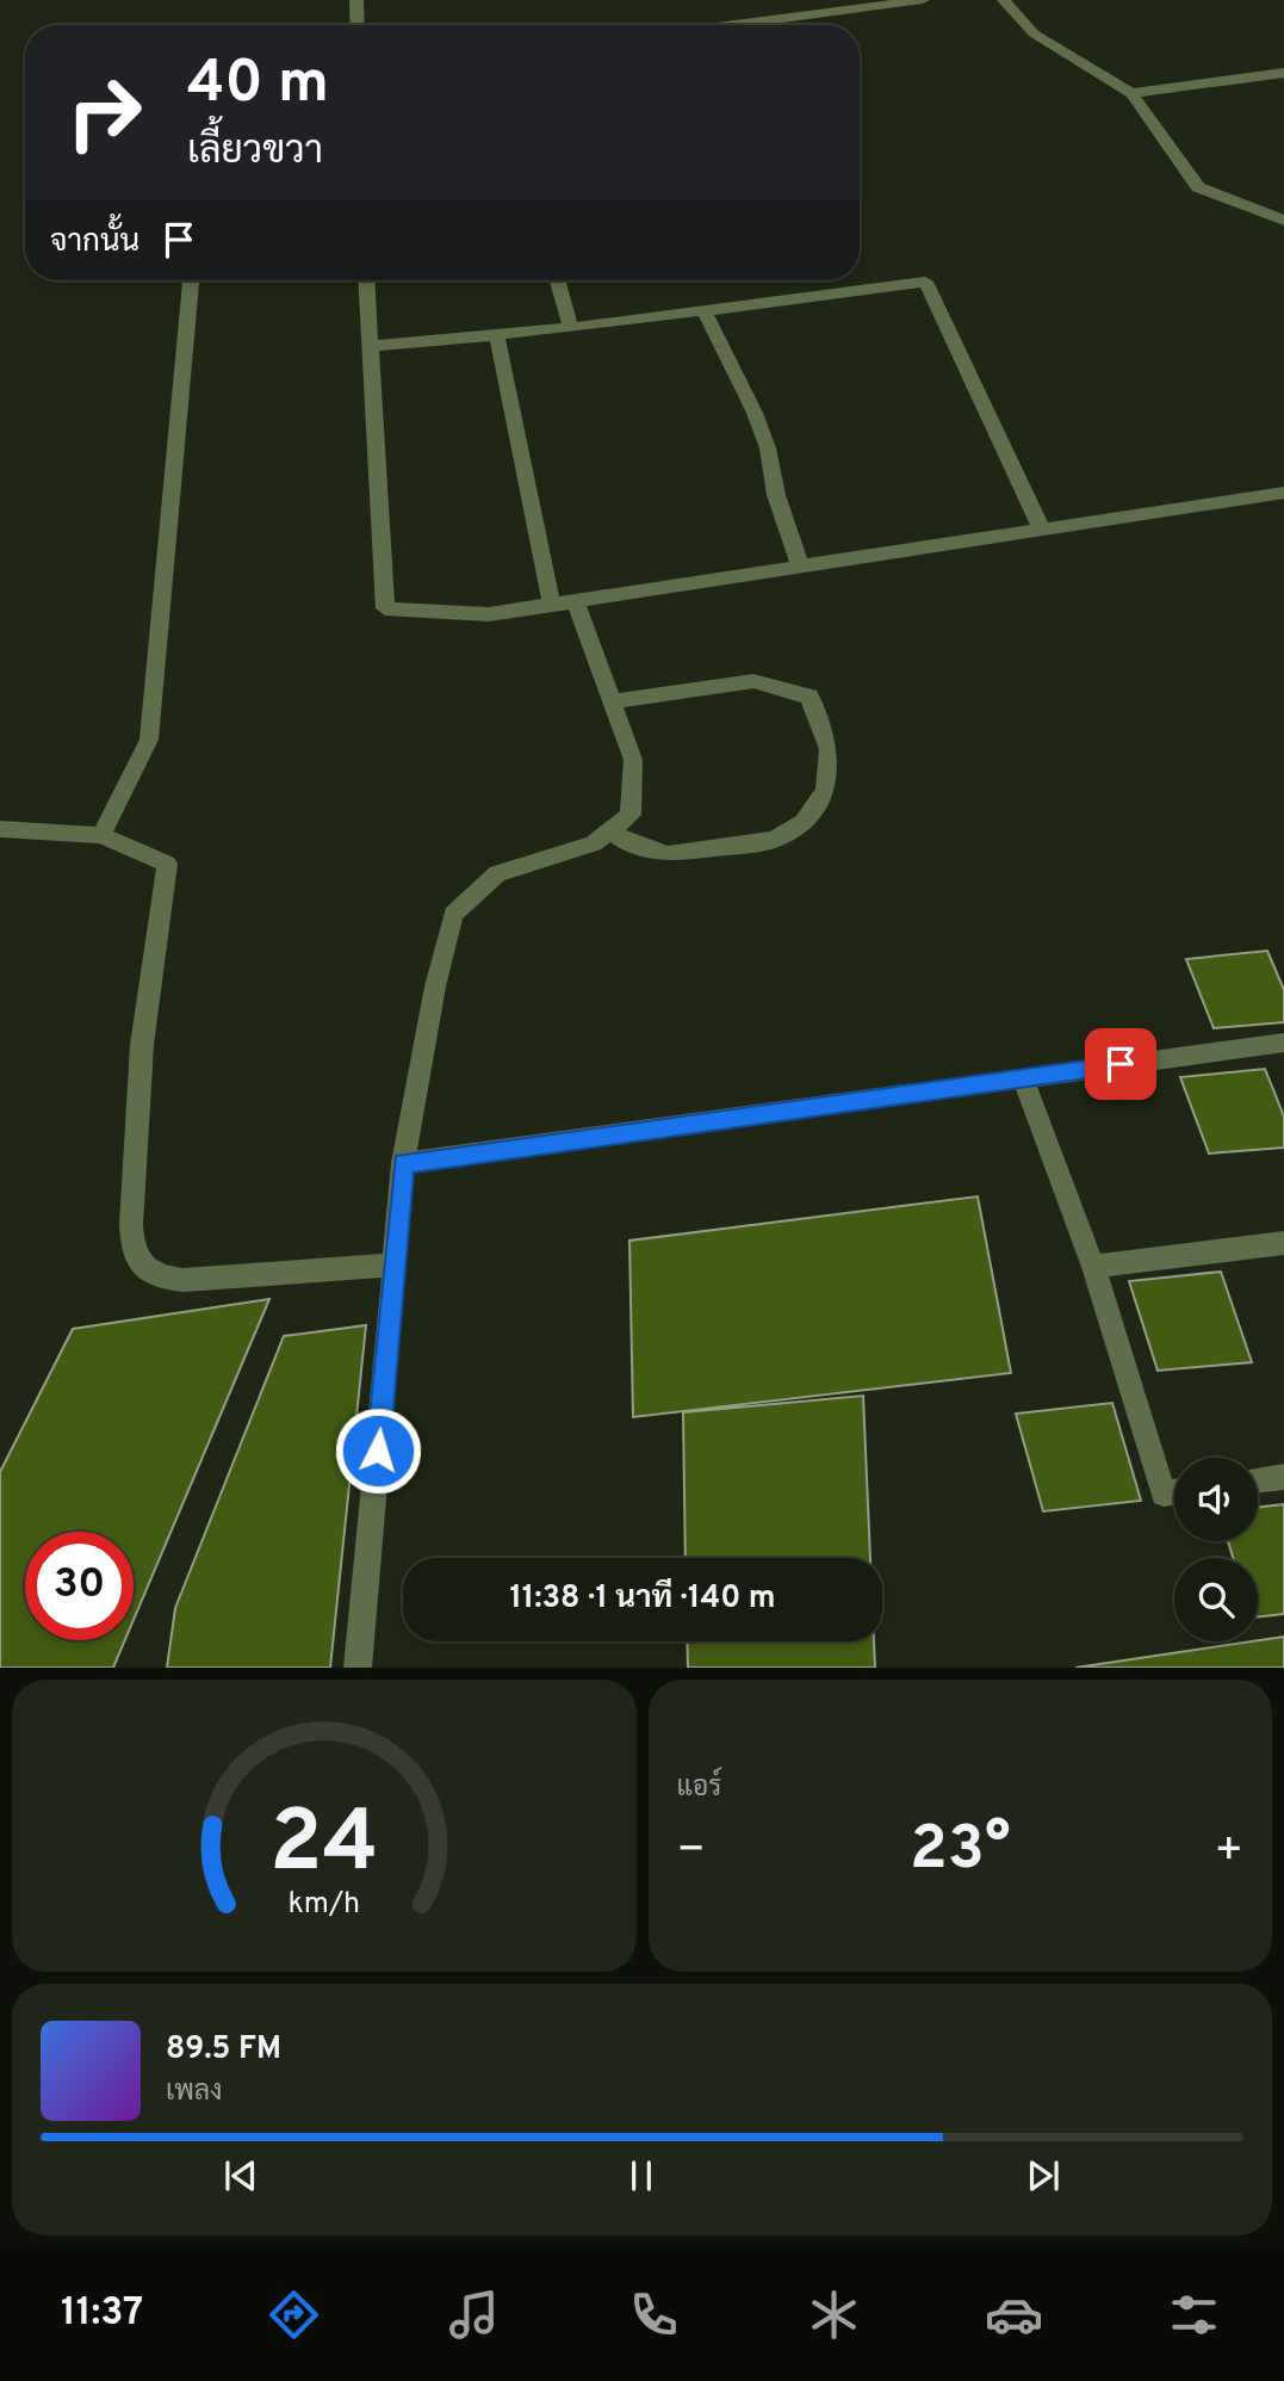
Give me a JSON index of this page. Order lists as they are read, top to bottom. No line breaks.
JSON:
{"page":{"turn":["40 m","เลี้ยวขวา"],"then":"จากนั้น","limit":"30","trip":"11:38 · 1 นาที · 140 m","tile":"แอร์","heat":["−","23°","+"],"song":["89.5 FM","เพลง"],"tabs":"11:37","gauge":["24","km/h"]}}
